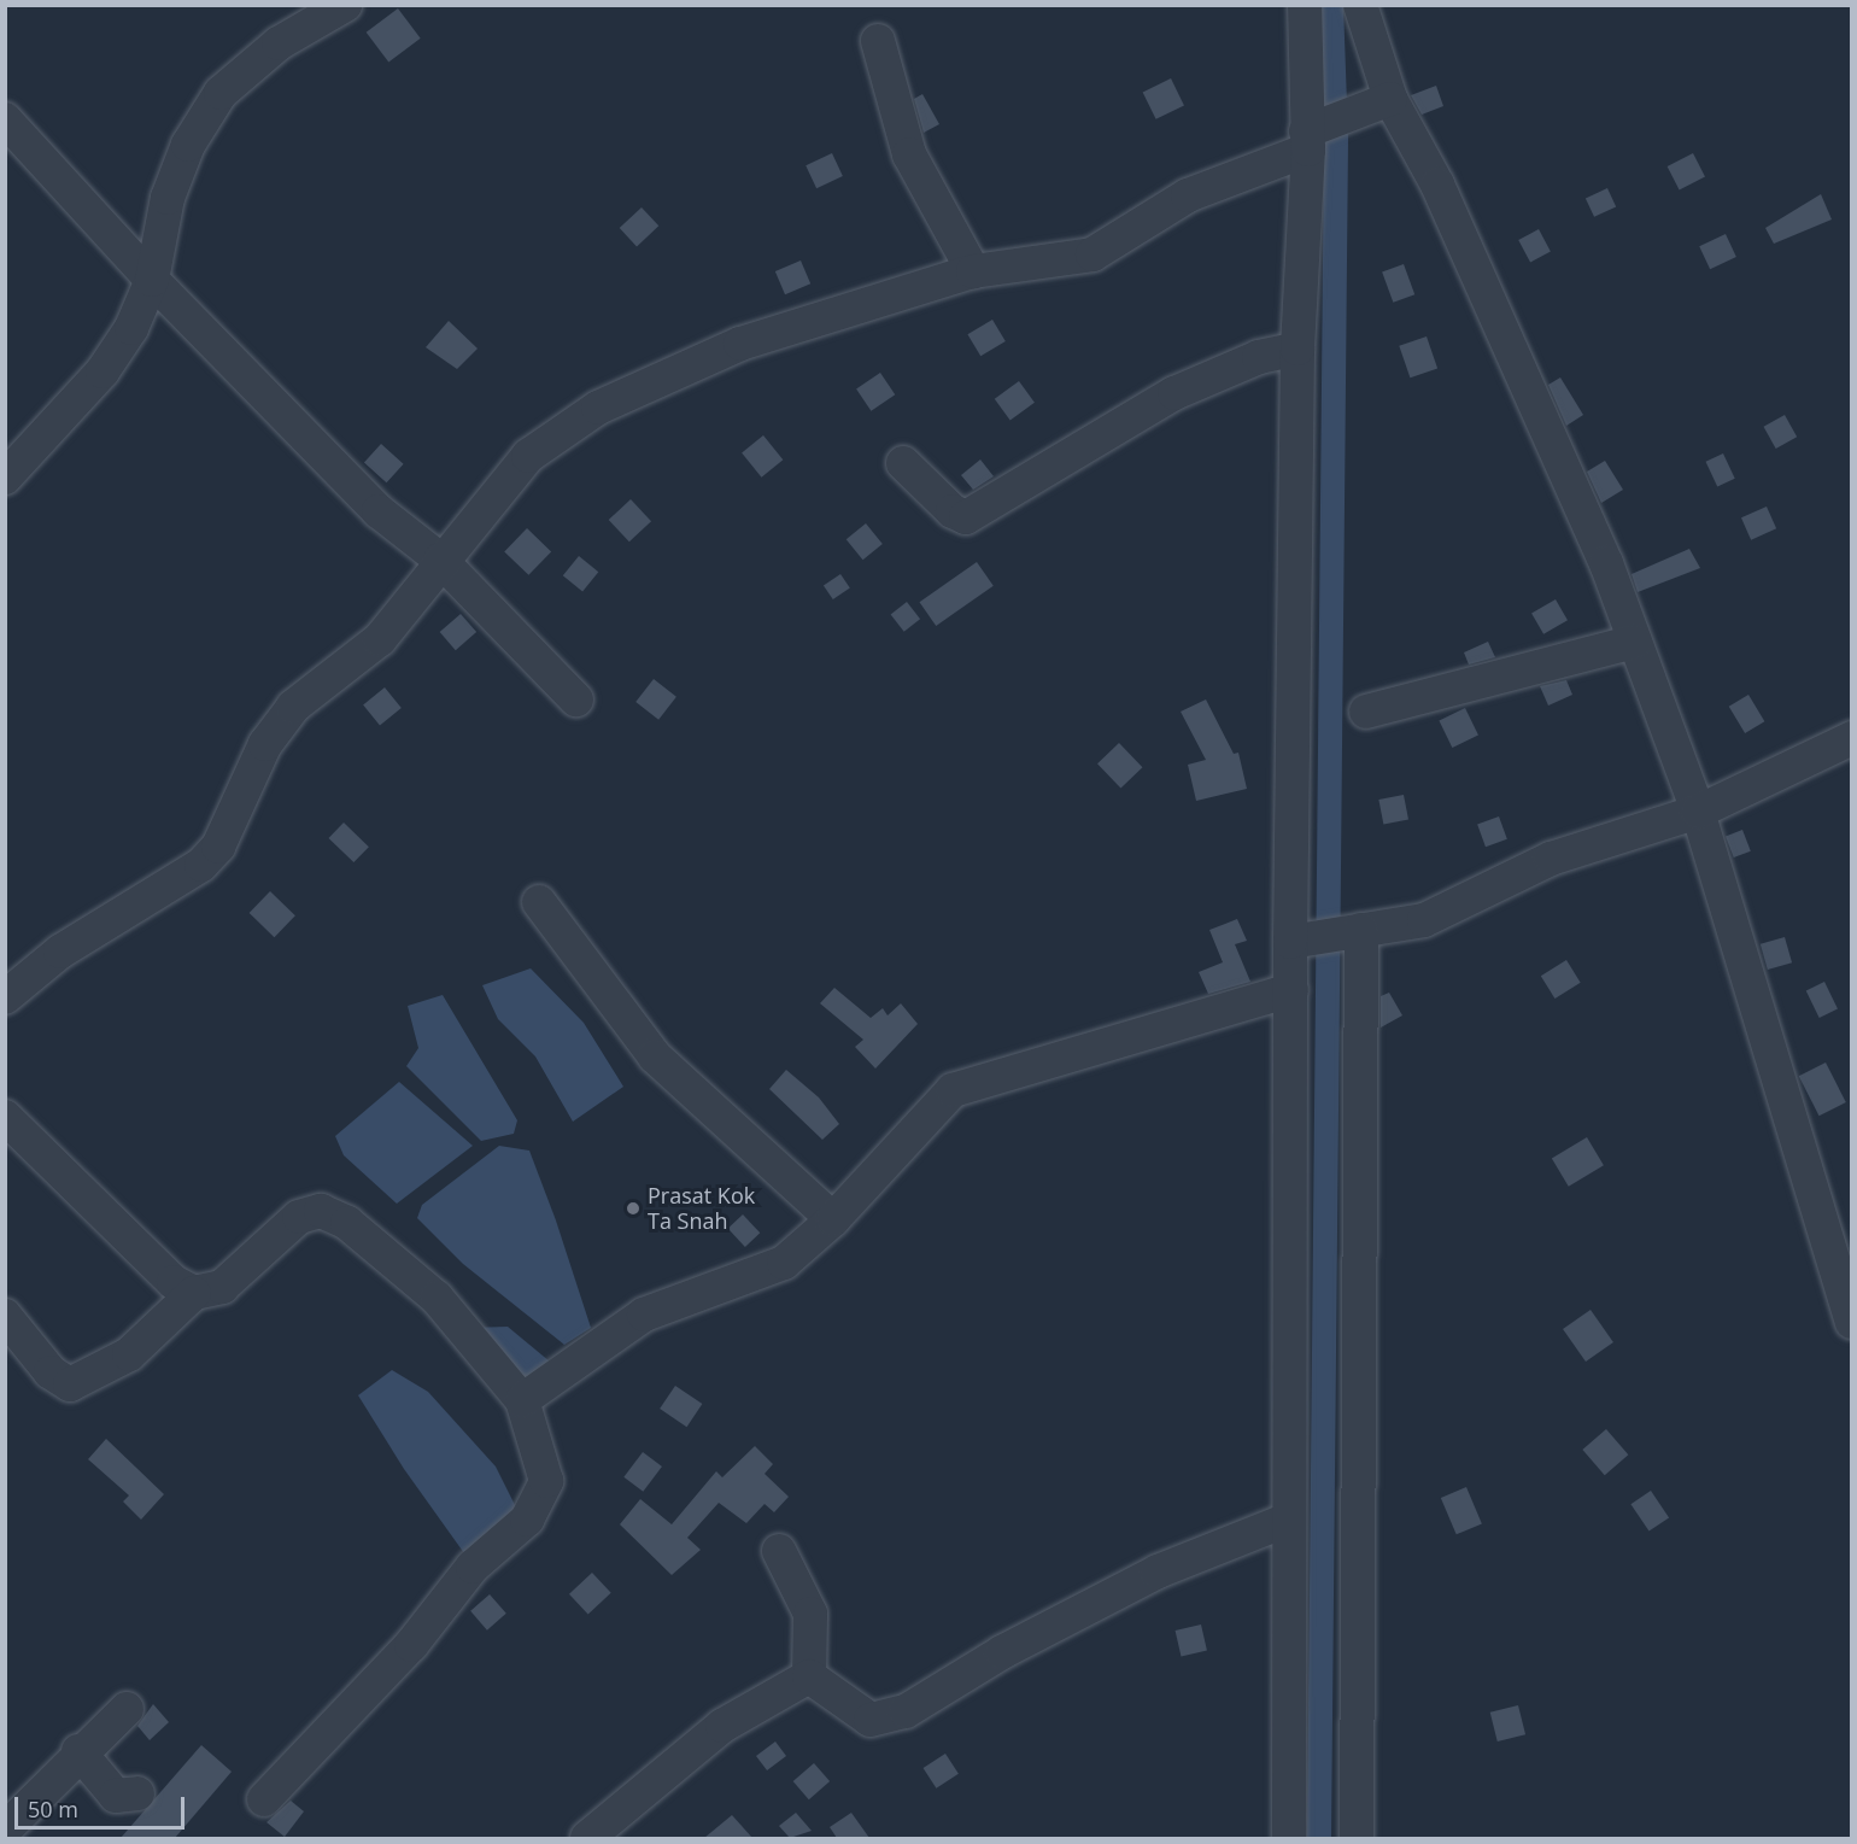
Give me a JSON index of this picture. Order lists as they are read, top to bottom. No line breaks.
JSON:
{"places":["Prasat Kok Ta Snah"],"scale_bar":"50 m"}
